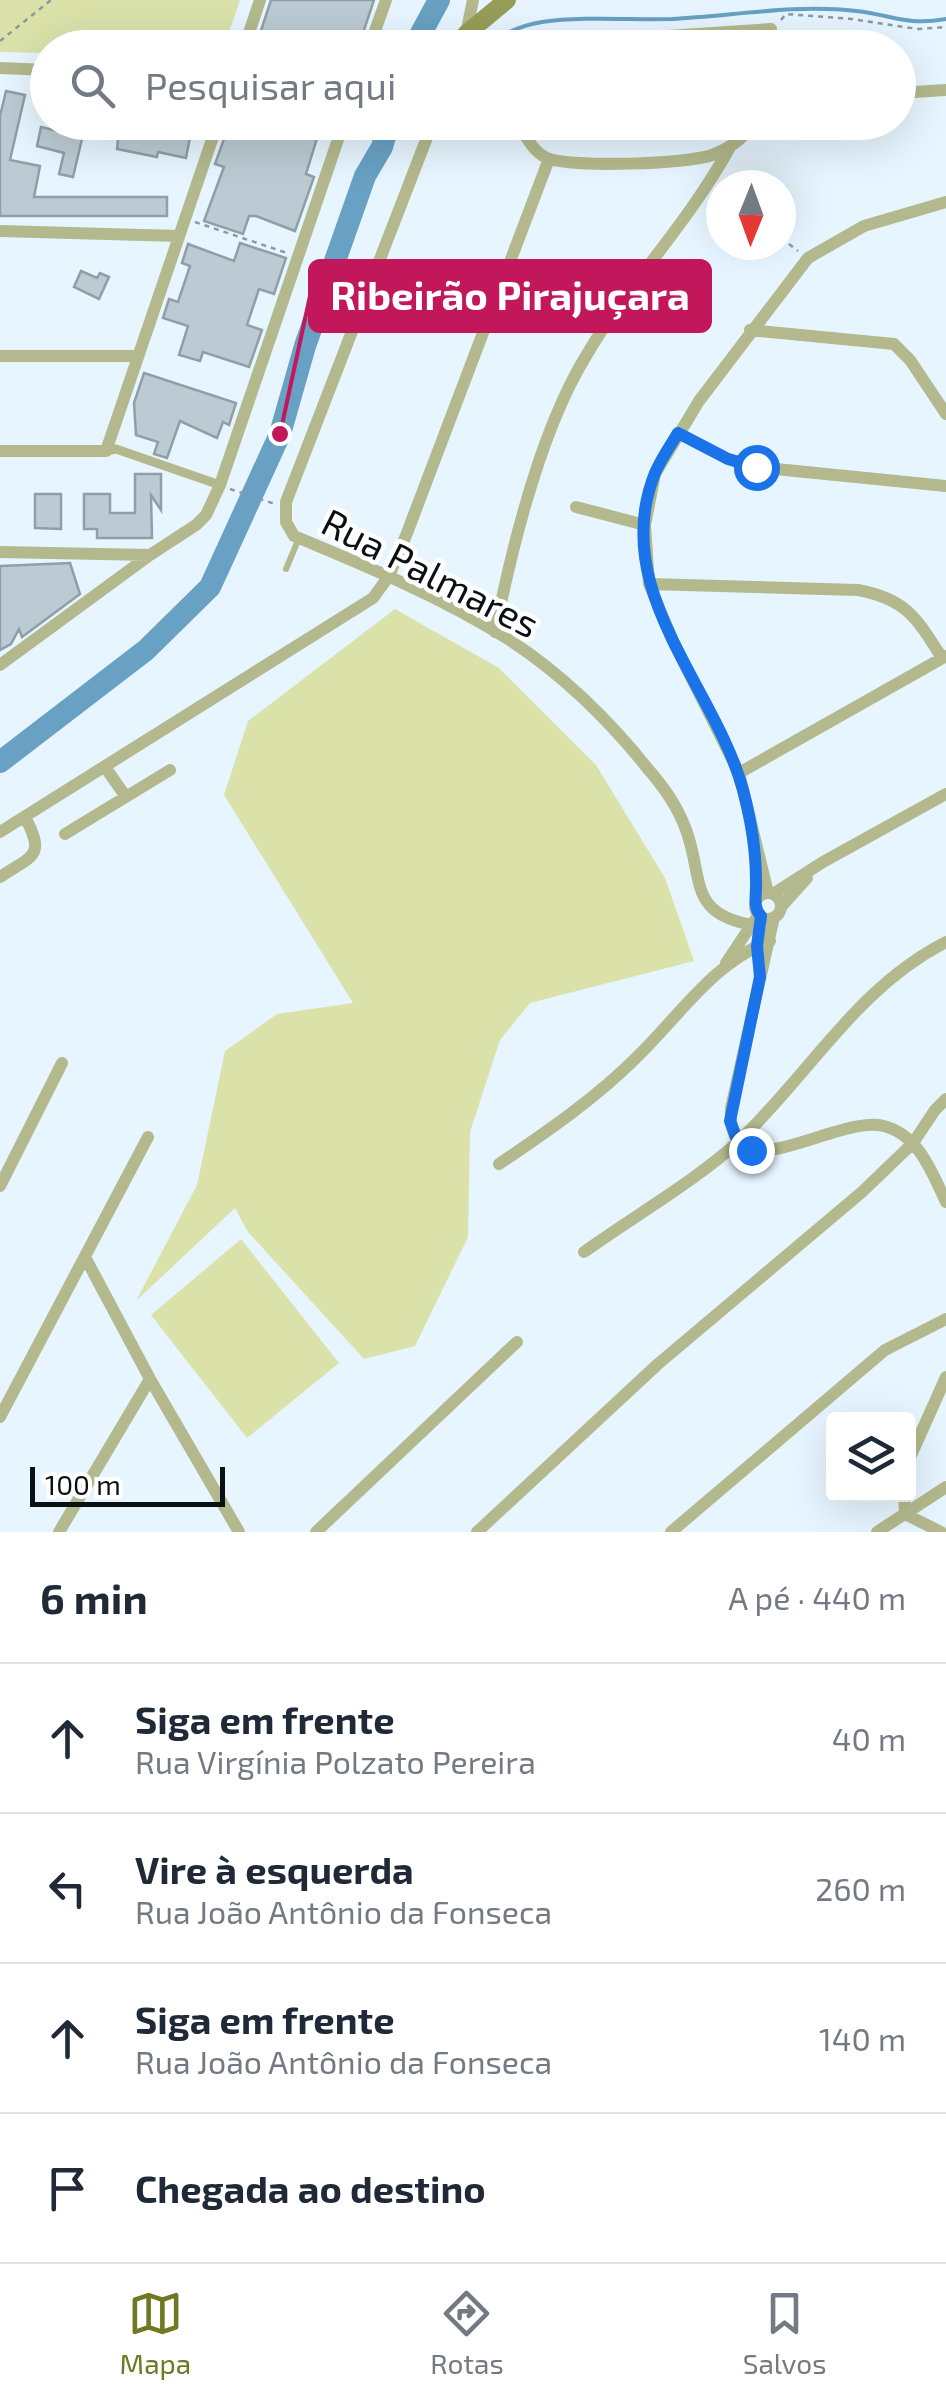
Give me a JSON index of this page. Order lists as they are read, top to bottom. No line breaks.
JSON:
{"streets":{"street":["Rua Palmares"]},"places":["Ribeirão Pirajuçara"],"scale_bar":"100 m","north":"bottom","page":{"search":"Pesquisar aqui","scale":"100 m","heading":["6 min","A pé · 440 m"],"list":[["Siga em frente","Rua Virgínia Polzato Pereira","40 m"],["Vire à esquerda","Rua João Antônio da Fonseca","260 m"],["Siga em frente","Rua João Antônio da Fonseca","140 m"],"Chegada ao destino"],"nav":["Mapa","Rotas","Salvos"]}}
